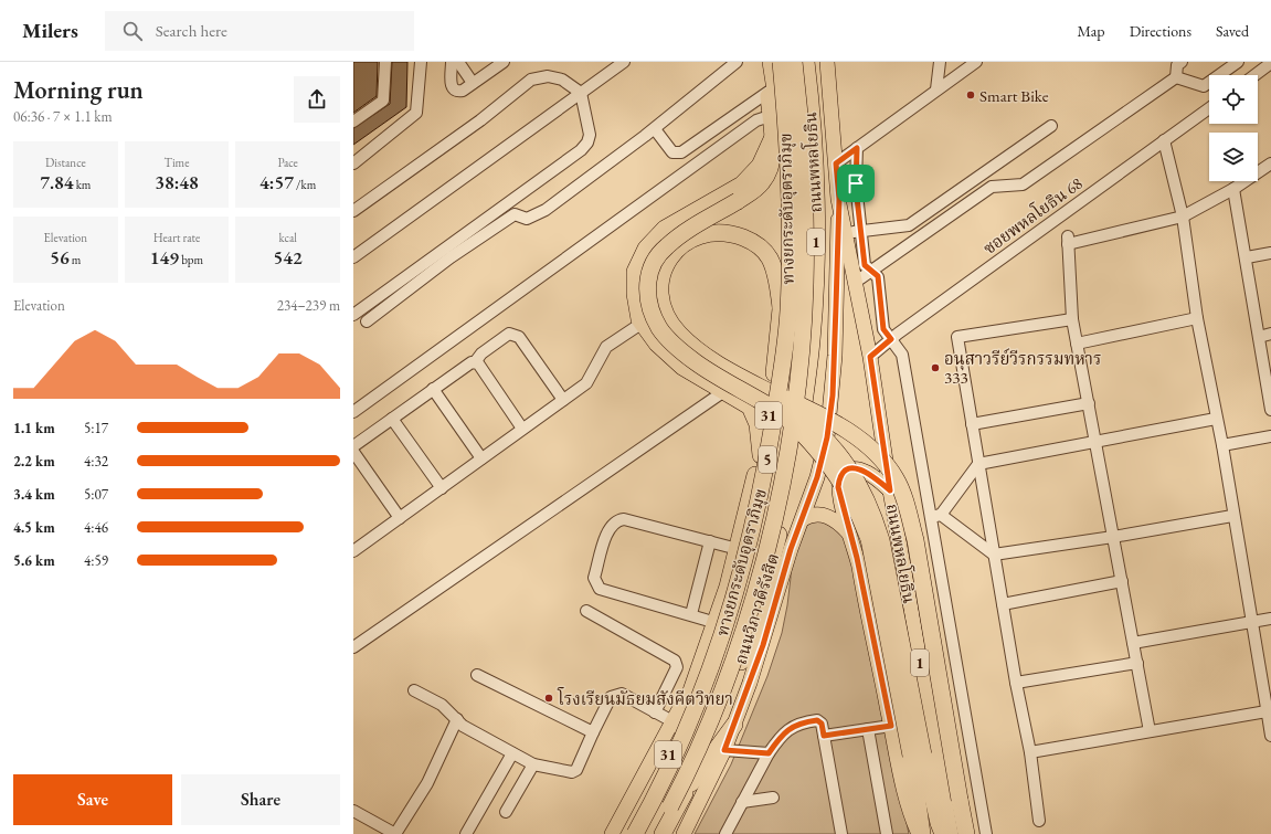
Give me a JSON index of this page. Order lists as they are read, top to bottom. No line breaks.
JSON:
{"streets":{"highway":["ถนนพหลโยธิน","ทางยกระดับอุตราภิมุข","1","31","5","ถนนวิภาวดีรังสิต"],"street":["ซอยพหลโยธิน 68"]},"crossings":[["ถนนพหลโยธิน","ทางยกระดับอุตราภิมุข"],["ถนนพหลโยธิน","ซอยพหลโยธิน 68"],["ถนนพหลโยธิน","ถนนวิภาวดีรังสิต"]],"places":["Smart Bike","อนุสาวรีย์วีรกรรมทหาร 333","โรงเรียนมัธยมสังคีตวิทยา"],"page":{"header":"Milers","search":"Search here","nav":["Map","Directions","Saved"],"heading":["Morning run","06:36 · 7 × 1.1 km"],"stats":[["Distance","7.84 km"],["Time","38:48"],["Pace","4:57 /km"],["Elevation","56 m"],["Heart rate","149 bpm"],["kcal","542"]],"chart":["Elevation","234–239 m"],"list":[{"name":"1.1 km","note":"5:17"},{"name":"2.2 km","note":"4:32"},{"name":"3.4 km","note":"5:07"},{"name":"4.5 km","note":"4:46"},{"name":"5.6 km","note":"4:59"}],"buttons":["Save","Share"]}}
